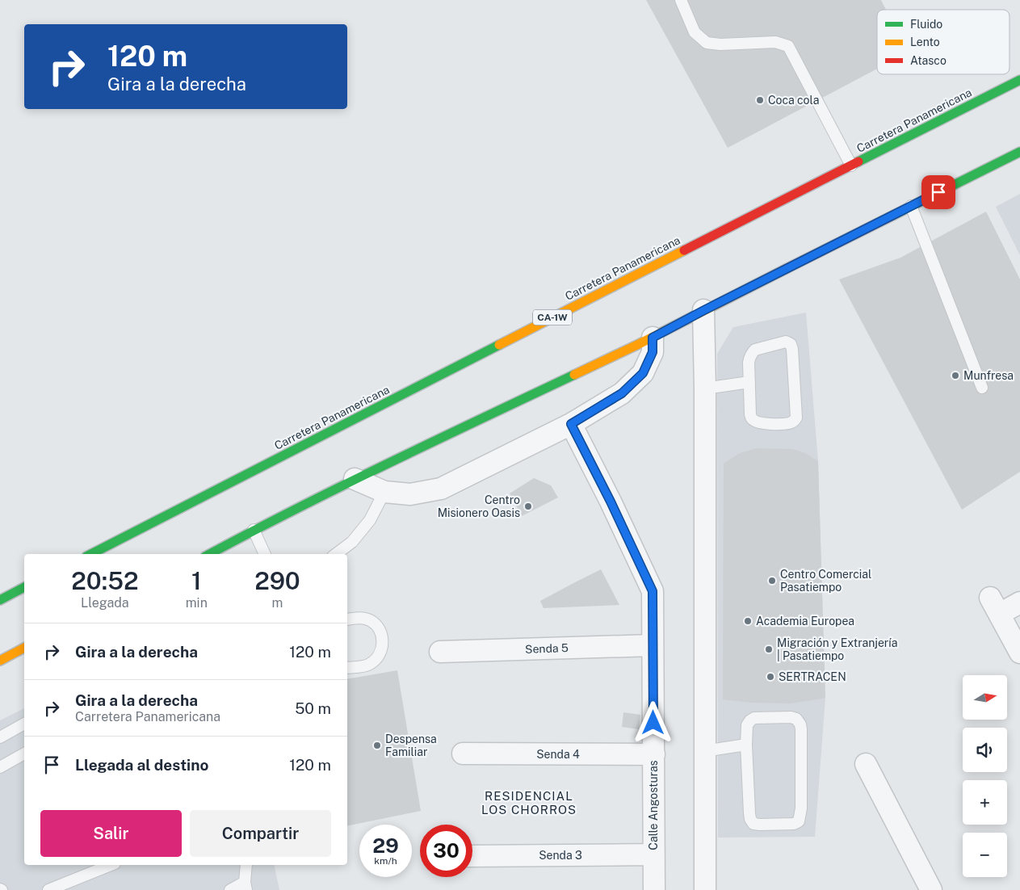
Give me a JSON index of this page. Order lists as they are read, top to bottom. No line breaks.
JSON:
{"streets":{"highway":["Carretera Panamericana","CA-1W"],"street":["Senda 5","Senda 4","Calle Angosturas","Senda 3"]},"crossings":[["Senda 5","Calle Angosturas"],["Senda 4","Calle Angosturas"],["Calle Angosturas","Senda 3"]],"districts":["RESIDENCIAL LOS CHORROS"],"places":["Coca cola","Munfresa","Centro Misionero Oasis","Centro Comercial Pasatiempo","Academia Europea","Migración y Extranjería | Pasatiempo","SERTRACEN","Despensa Familiar"],"legend":["Fluido","Lento","Atasco"],"north":"right","page":{"turn":["120 m","Gira a la derecha"],"eta":["20:52","Llegada","1","min","290","m"],"list":[{"name":"Gira a la derecha","value":"120 m"},{"name":"Gira a la derecha","note":"Carretera Panamericana","value":"50 m"},{"name":"Llegada al destino","value":"120 m"}],"map_buttons":["+","−"],"buttons":["Salir","Compartir"],"speed":"29 km/h","limit":"30"}}
